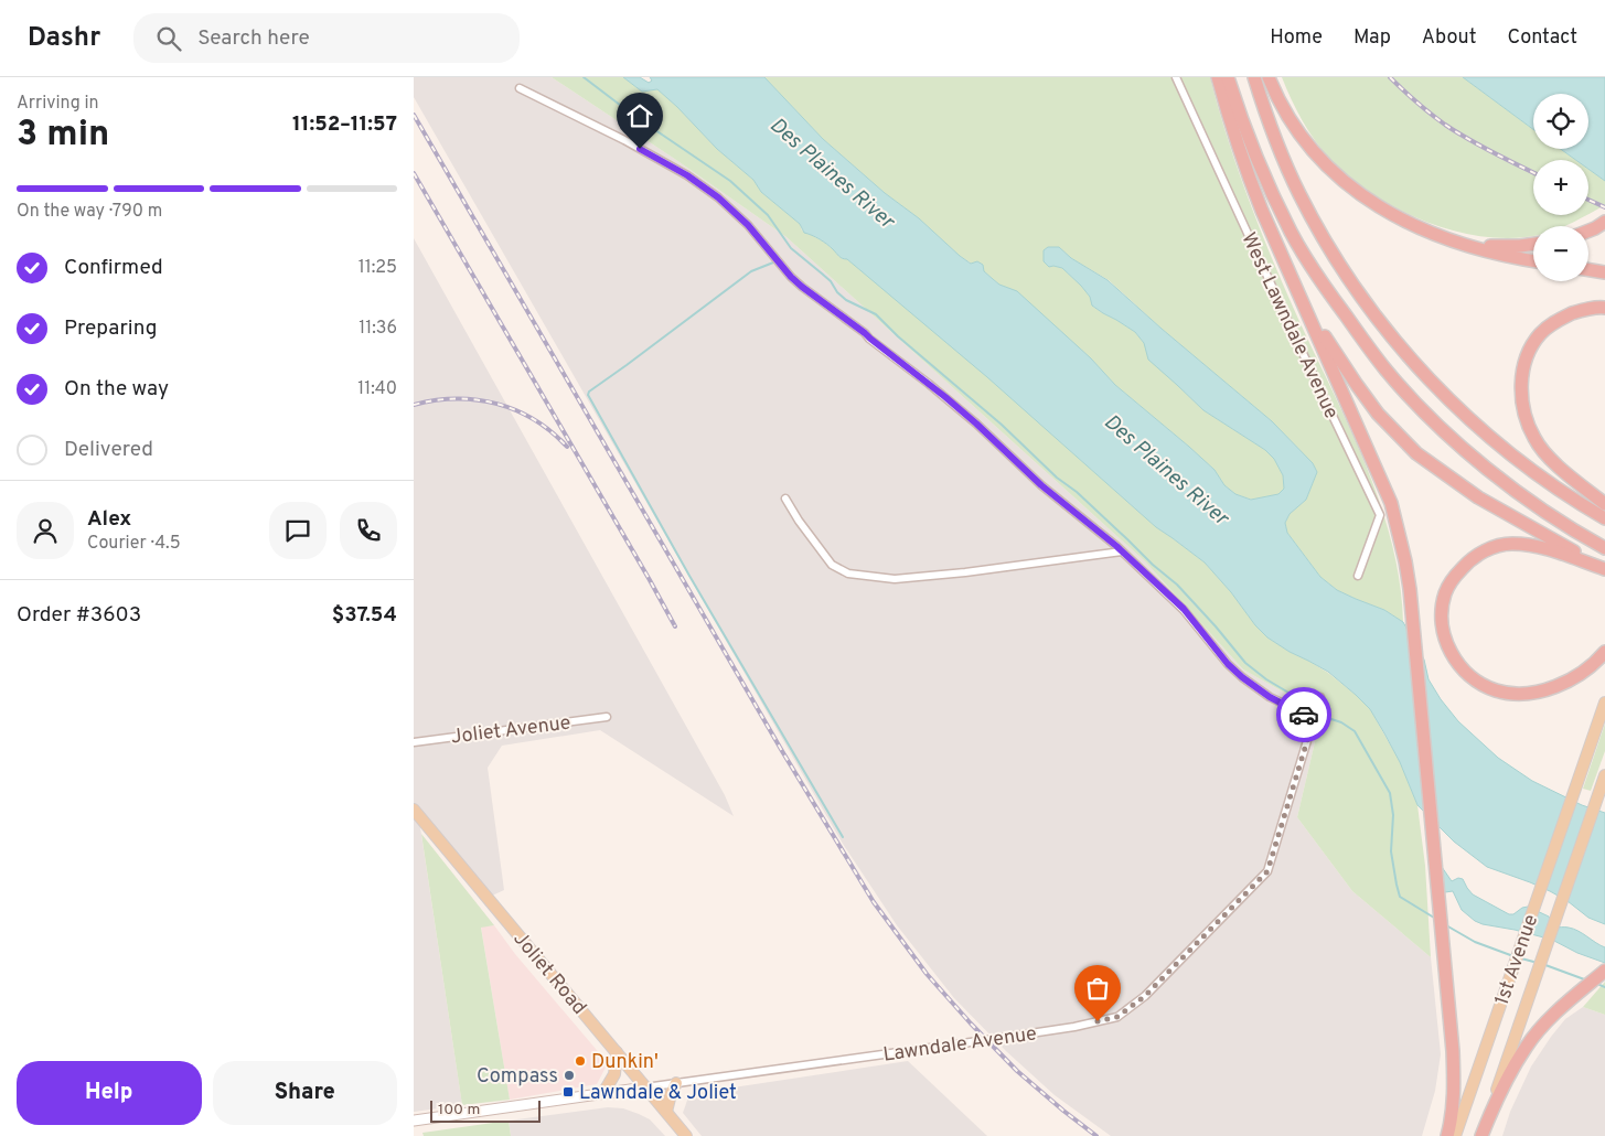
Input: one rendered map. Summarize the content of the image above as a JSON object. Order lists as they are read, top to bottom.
{
  "streets": {
    "main road": ["1st Avenue", "Joliet Road"],
    "street": ["West Lawndale Avenue", "Joliet Avenue", "Lawndale Avenue"]
  },
  "crossings": [
    ["Joliet Road", "Lawndale Avenue"]
  ],
  "water": ["Des Plaines River"],
  "places": {
    "other": ["Dunkin'", "Compass"],
    "transit": ["Lawndale & Joliet"]
  },
  "scale_bar": "100 m",
  "page": {
    "header": "Dashr",
    "search": "Search here",
    "nav": [
      "Home",
      "Map",
      "About",
      "Contact"
    ],
    "heading": ["3 min", "Arriving in", "11:52–11:57"],
    "panel": [
      "Alex",
      "Courier · 4.5",
      "Order #3603",
      "$37.54"
    ],
    "map_buttons": ["+", "−"],
    "bar": "On the way · 790 m",
    "list": [
      ["Confirmed", "11:25"],
      ["Preparing", "11:36"],
      ["On the way", "11:40"],
      "Delivered"
    ],
    "buttons": ["Help", "Share"],
    "scale": "100 m"
  }
}
